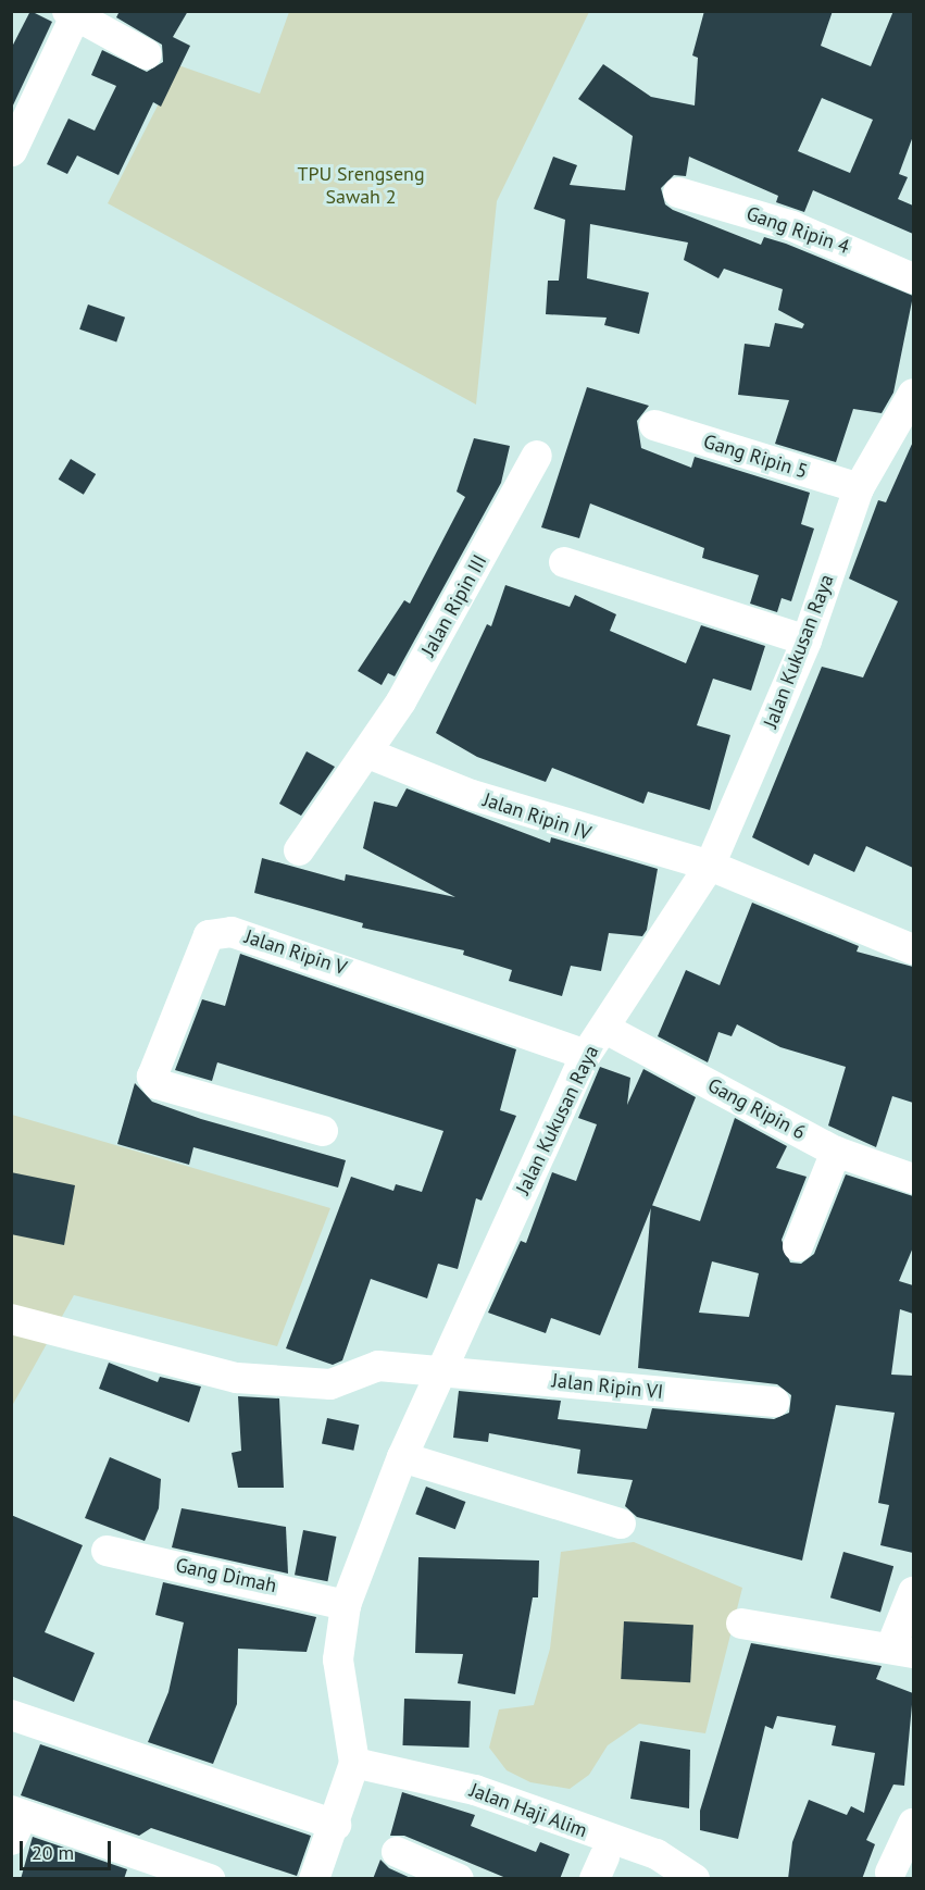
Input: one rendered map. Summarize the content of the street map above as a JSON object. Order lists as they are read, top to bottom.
{
  "streets": {
    "street": [
      "Gang Ripin 4",
      "Gang Ripin 5",
      "Jalan Ripin III",
      "Jalan Kukusan Raya",
      "Jalan Ripin IV",
      "Jalan Ripin V",
      "Gang Ripin 6",
      "Jalan Ripin VI",
      "Gang Dimah",
      "Jalan Haji Alim"
    ]
  },
  "crossings": [
    ["Gang Ripin 5", "Jalan Kukusan Raya"],
    ["Jalan Ripin III", "Jalan Ripin IV"],
    ["Jalan Kukusan Raya", "Jalan Ripin IV"],
    ["Jalan Kukusan Raya", "Jalan Ripin V"],
    ["Jalan Kukusan Raya", "Gang Ripin 6"],
    ["Jalan Kukusan Raya", "Jalan Ripin VI"],
    ["Jalan Kukusan Raya", "Gang Dimah"],
    ["Jalan Kukusan Raya", "Jalan Haji Alim"]
  ],
  "parks": ["TPU Srengseng Sawah 2"],
  "scale_bar": "20 m"
}
